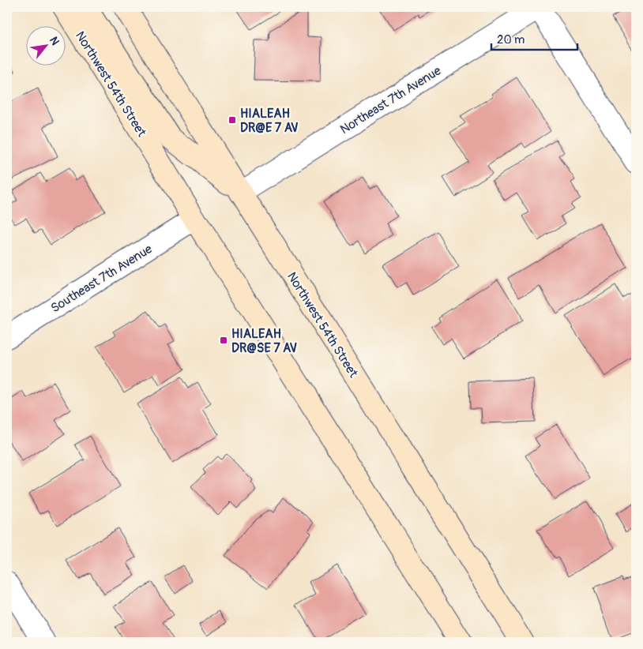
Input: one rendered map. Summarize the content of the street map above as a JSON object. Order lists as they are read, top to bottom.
{
  "streets": {
    "main road": ["Northwest 54th Street"],
    "street": ["Northeast 7th Avenue", "Southeast 7th Avenue"]
  },
  "crossings": [
    ["Northwest 54th Street", "Northeast 7th Avenue"],
    ["Northwest 54th Street", "Southeast 7th Avenue"]
  ],
  "places": {
    "transit": ["HIALEAH DR@E 7 AV", "HIALEAH DR@SE 7 AV"]
  },
  "scale_bar": "20 m",
  "north": "top right"
}
